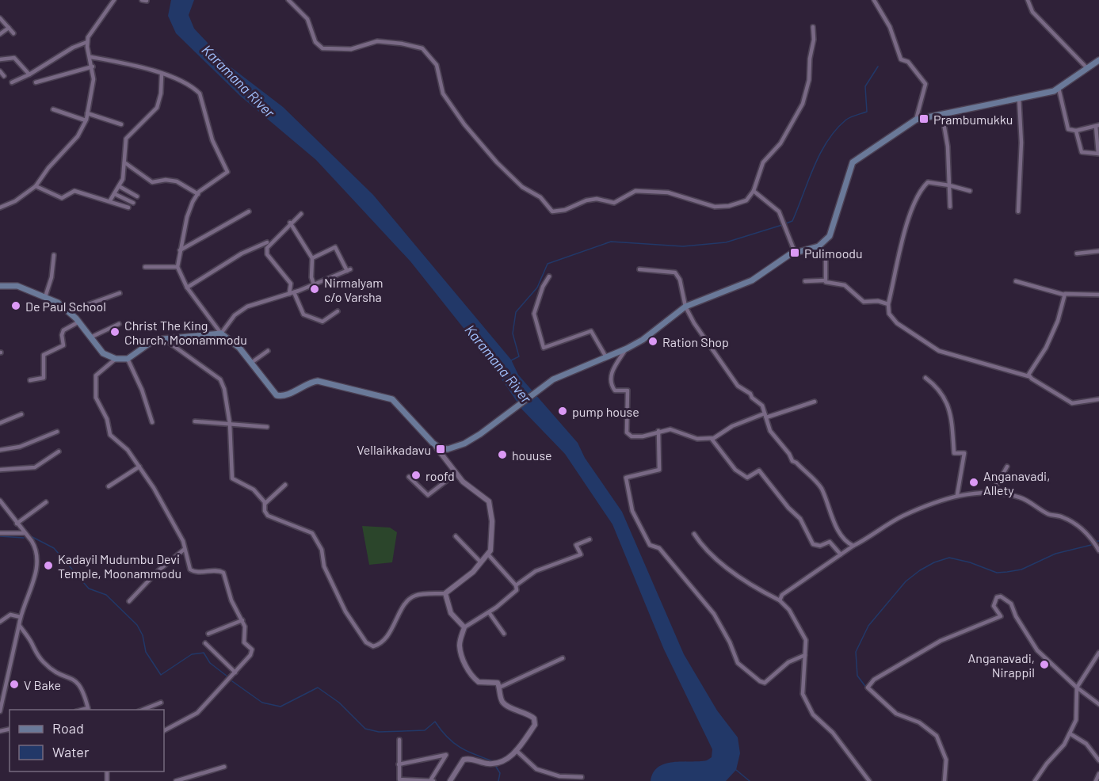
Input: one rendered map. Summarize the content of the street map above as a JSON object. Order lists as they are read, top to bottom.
{
  "water": ["Karamana River"],
  "places": {
    "transit": ["Prambumukku", "Pulimoodu", "Vellaikkadavu"],
    "other": [
      "Nirmalyam c/o Varsha",
      "De Paul School",
      "Christ The King Church, Moonammodu",
      "Ration Shop",
      "pump house",
      "houuse",
      "roofd",
      "Anganavadi, Allety",
      "Kadayil Mudumbu Devi Temple, Moonammodu",
      "Anganavadi, Nirappil",
      "V Bake"
    ]
  },
  "legend": ["Road", "Water"]
}
